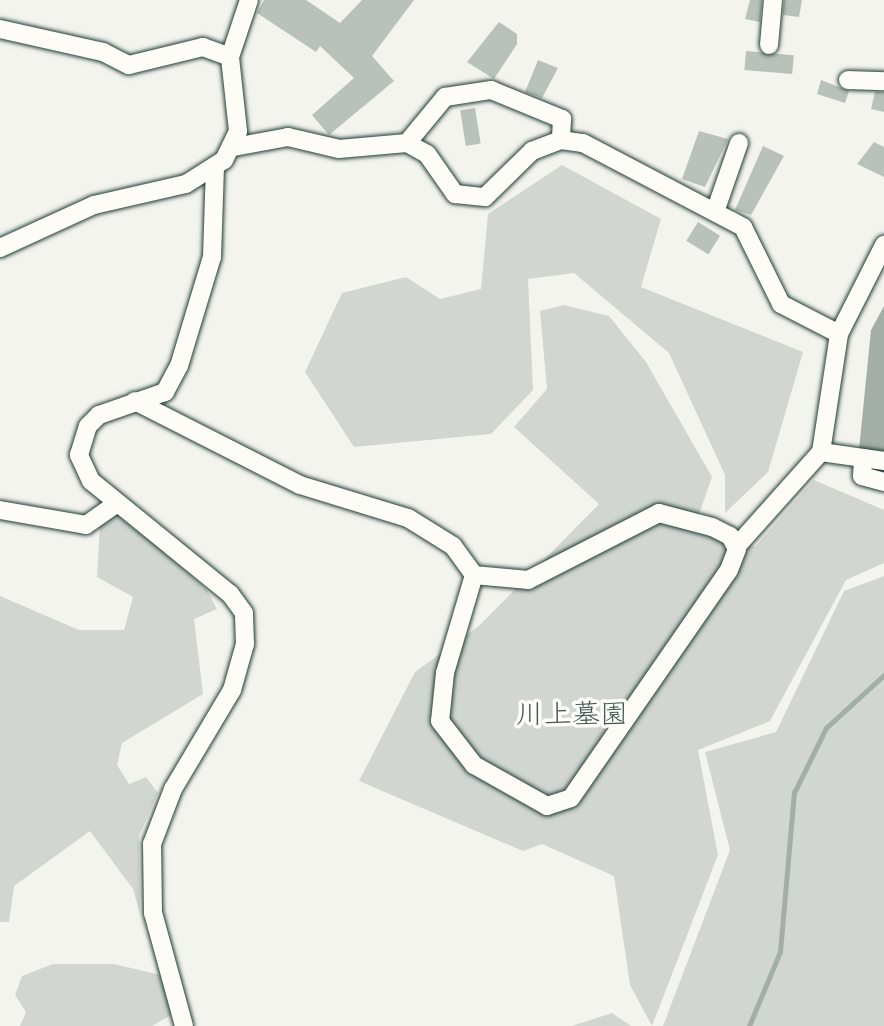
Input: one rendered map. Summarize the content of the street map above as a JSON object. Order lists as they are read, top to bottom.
{
  "parks": ["川上墓園"]
}
